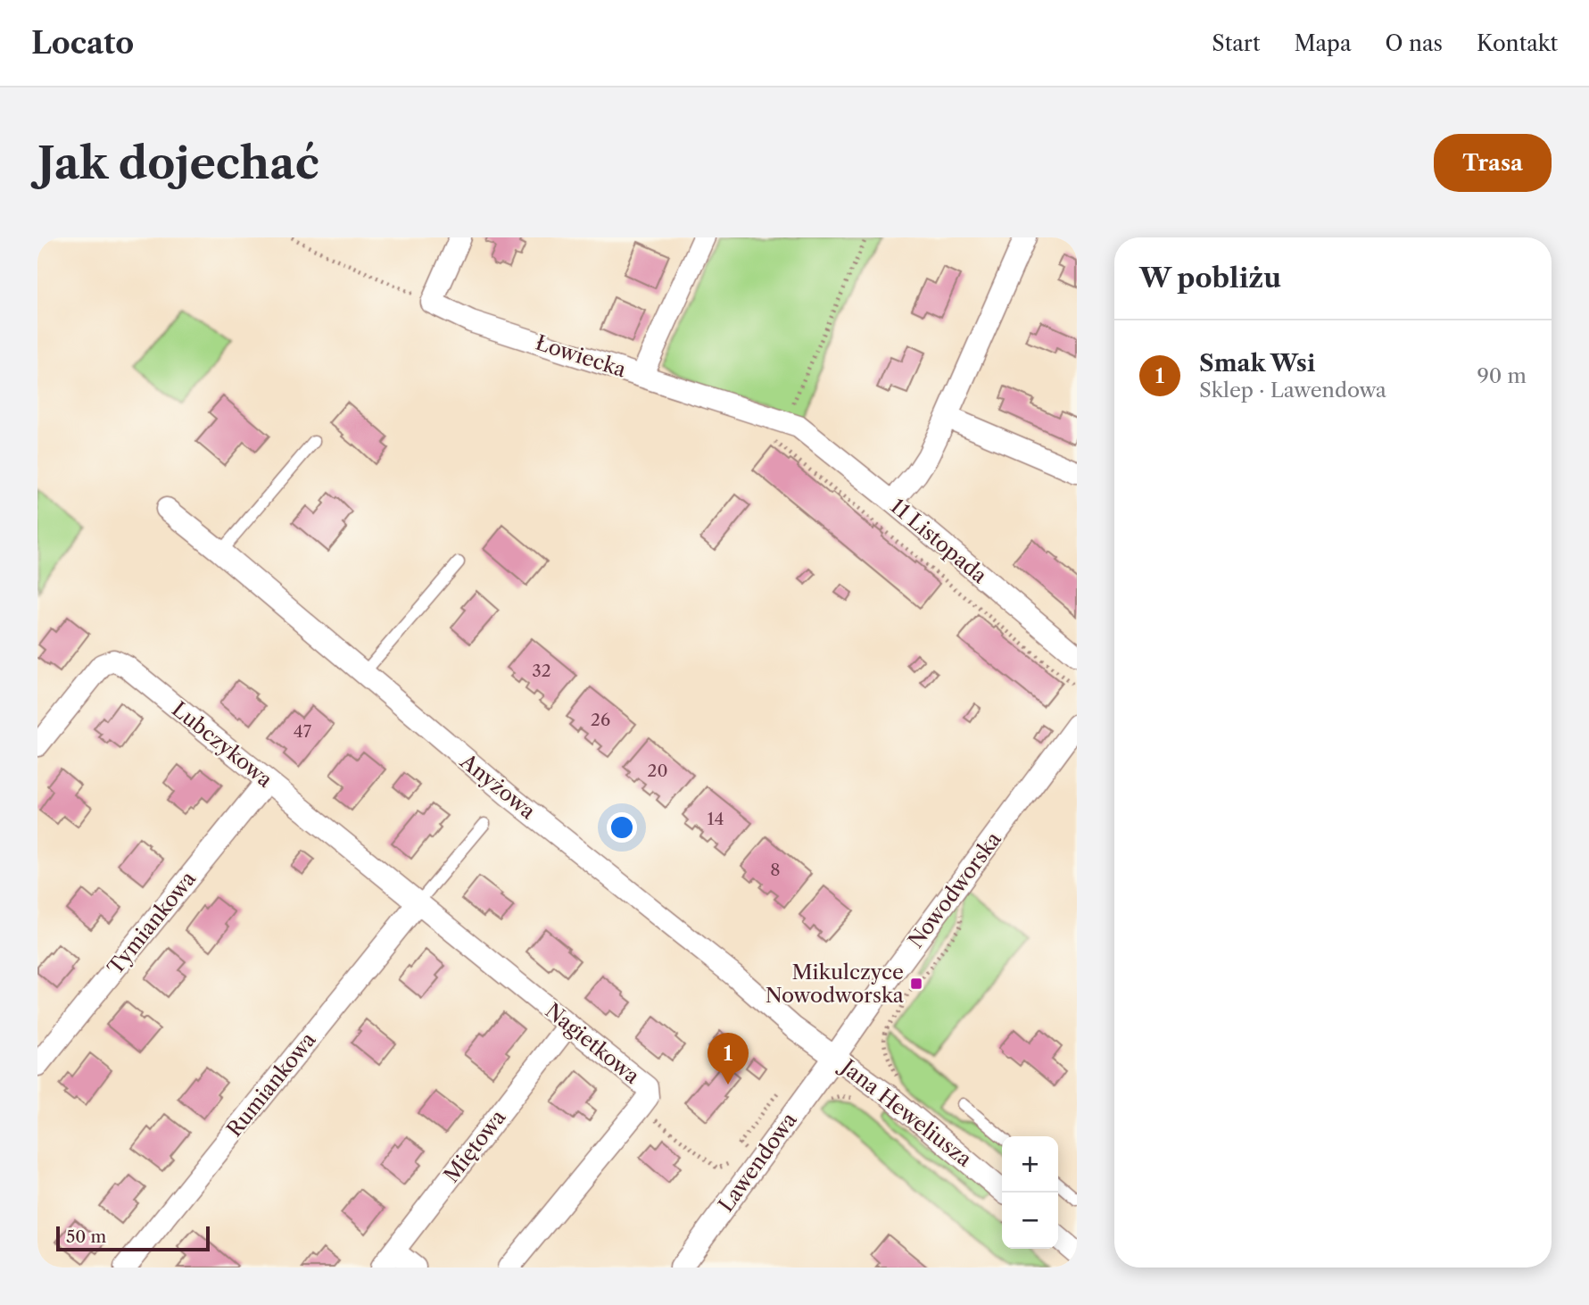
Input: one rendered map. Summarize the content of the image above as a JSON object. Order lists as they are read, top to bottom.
{
  "streets": {
    "street": [
      "Łowiecka",
      "11 Listopada",
      "Lubczykowa",
      "Anyżowa",
      "Nowodworska",
      "Tymiankowa",
      "Nagietkowa",
      "Rumiankowa",
      "Jana Heweliusza",
      "Miętowa",
      "Lawendowa"
    ]
  },
  "crossings": [
    ["Łowiecka", "11 Listopada"],
    ["Lubczykowa", "Tymiankowa"],
    ["Lubczykowa", "Nagietkowa"],
    ["Lubczykowa", "Rumiankowa"],
    ["Anyżowa", "Nowodworska"],
    ["Anyżowa", "Jana Heweliusza"],
    ["Anyżowa", "Lawendowa"],
    ["Nowodworska", "Jana Heweliusza"],
    ["Nowodworska", "Lawendowa"],
    ["Nagietkowa", "Rumiankowa"],
    ["Nagietkowa", "Miętowa"],
    ["Jana Heweliusza", "Lawendowa"]
  ],
  "places": {
    "transit": ["Mikulczyce Nowodworska"]
  },
  "house_numbers": [
    "32",
    "26",
    "47",
    "20",
    "14",
    "8"
  ],
  "scale_bar": "50 m",
  "page": {
    "header": "Locato",
    "nav": [
      "Start",
      "Mapa",
      "O nas",
      "Kontakt"
    ],
    "buttons": "Trasa",
    "title": "Jak dojechać",
    "heading": "W pobliżu",
    "list": [
      {
        "mark": "1",
        "name": "Smak Wsi",
        "note": "Sklep · Lawendowa",
        "value": "90 m"
      }
    ],
    "pins": "1",
    "map_buttons": ["+", "−"],
    "scale": "50 m"
  }
}
